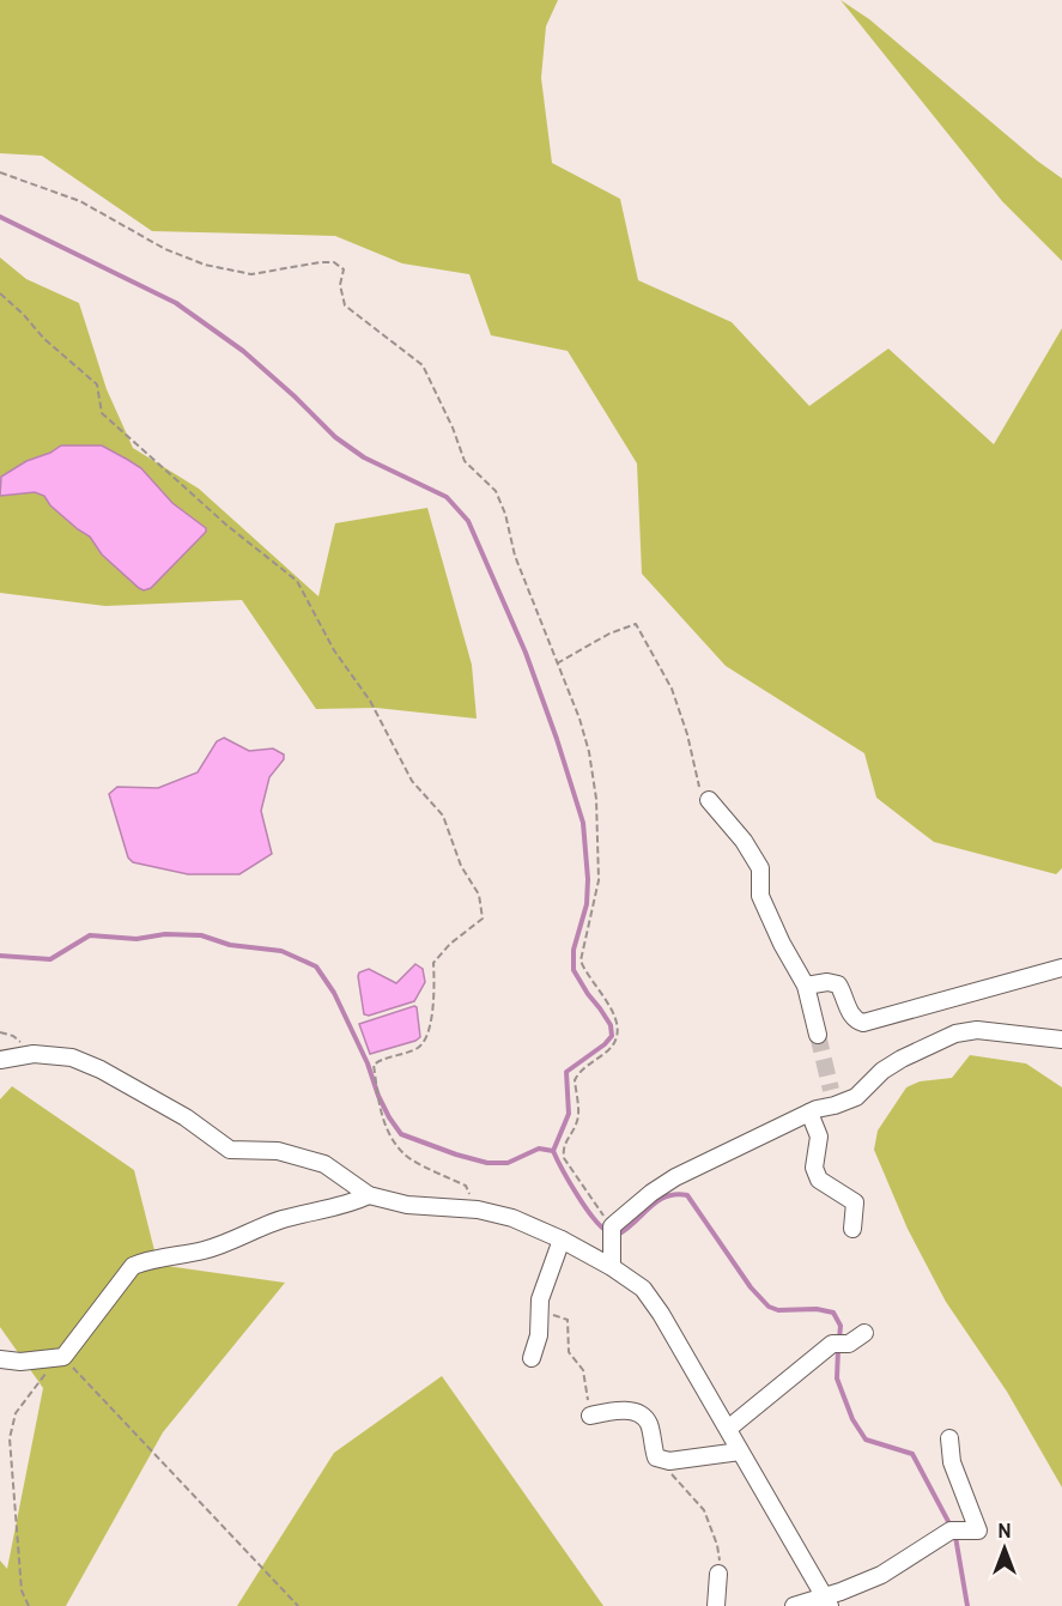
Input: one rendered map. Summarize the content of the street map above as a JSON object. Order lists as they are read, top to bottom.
{
  "north": "top"
}
